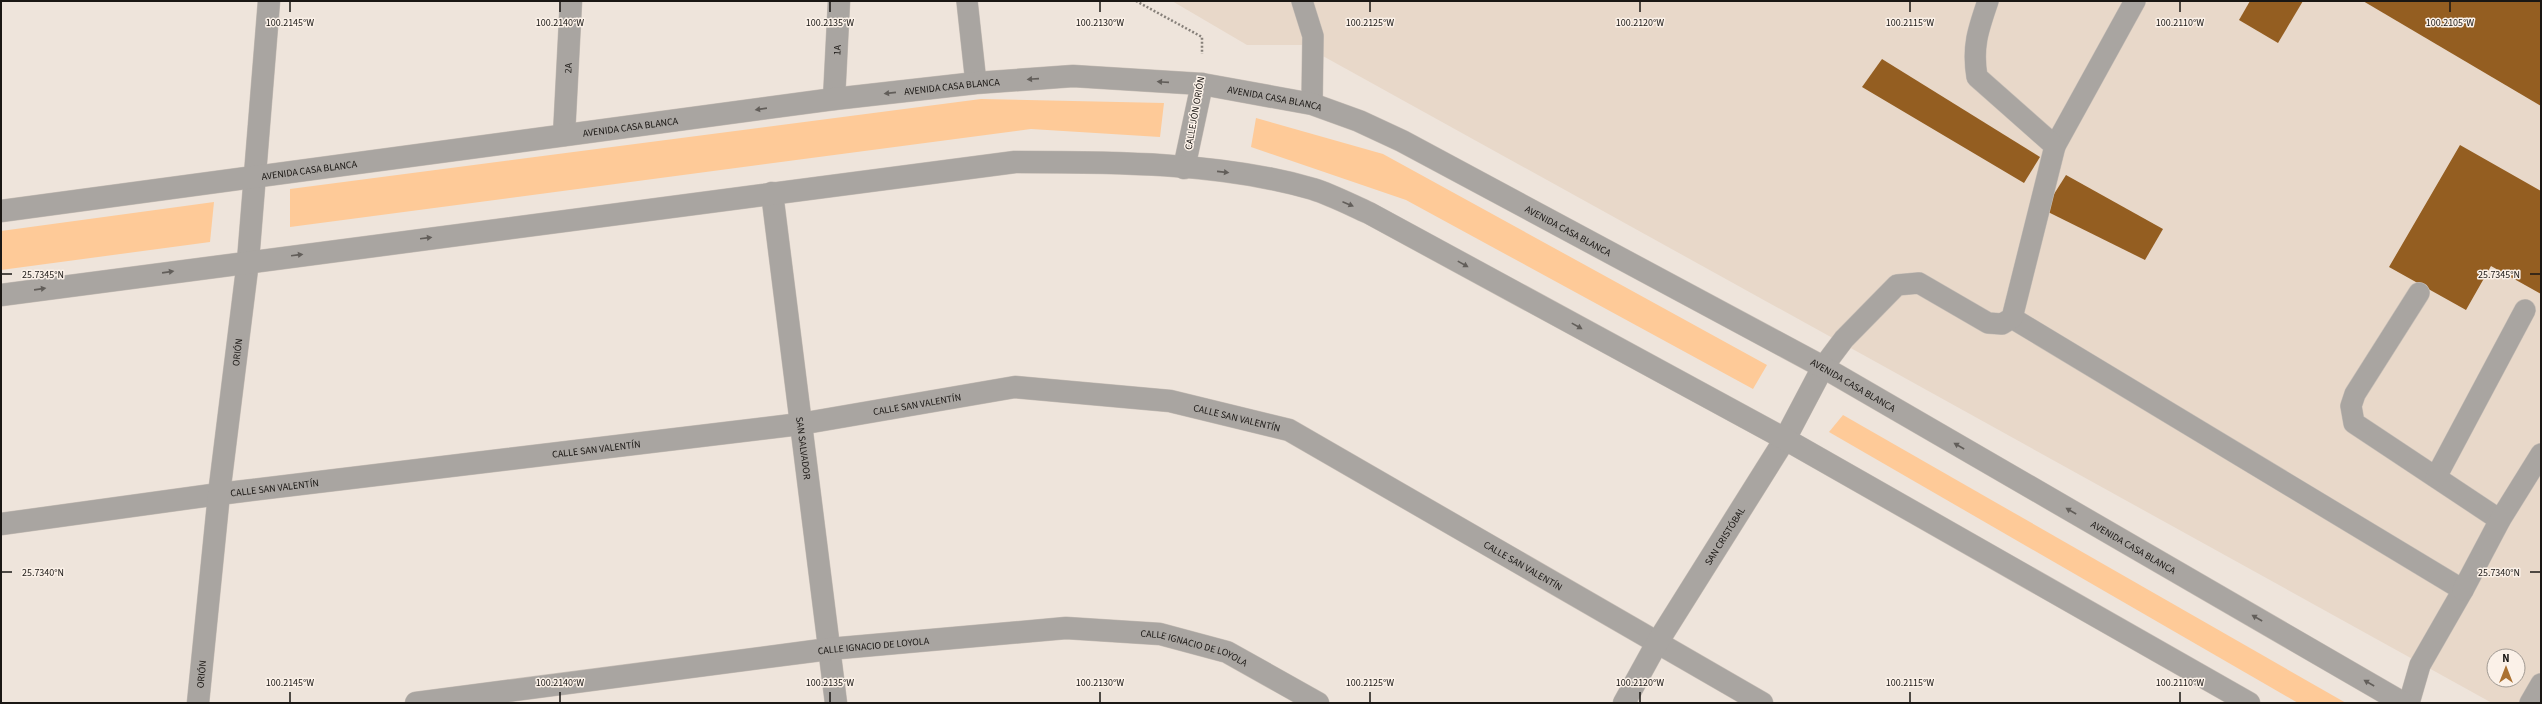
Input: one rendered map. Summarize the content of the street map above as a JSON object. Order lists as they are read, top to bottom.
{
  "streets": {
    "street": [
      "1A",
      "2A",
      "AVENIDA CASA BLANCA",
      "CALLEJÓN ORIÓN",
      "ORIÓN",
      "CALLE SAN VALENTÍN",
      "SAN SALVADOR",
      "SAN CRISTÓBAL",
      "CALLE IGNACIO DE LOYOLA"
    ]
  },
  "crossings": [
    ["1A", "AVENIDA CASA BLANCA"],
    ["2A", "AVENIDA CASA BLANCA"],
    ["AVENIDA CASA BLANCA", "CALLEJÓN ORIÓN"],
    ["AVENIDA CASA BLANCA", "ORIÓN"],
    ["AVENIDA CASA BLANCA", "SAN CRISTÓBAL"],
    ["ORIÓN", "CALLE SAN VALENTÍN"],
    ["CALLE SAN VALENTÍN", "SAN SALVADOR"],
    ["CALLE SAN VALENTÍN", "SAN CRISTÓBAL"],
    ["SAN SALVADOR", "CALLE IGNACIO DE LOYOLA"]
  ],
  "north": "top",
  "coordinates": [
    "100.2145°W",
    "100.2140°W",
    "100.2135°W",
    "100.2130°W",
    "100.2125°W",
    "100.2120°W",
    "100.2115°W",
    "100.2110°W",
    "100.2105°W",
    "25.7345°N",
    "25.7340°N"
  ]
}
